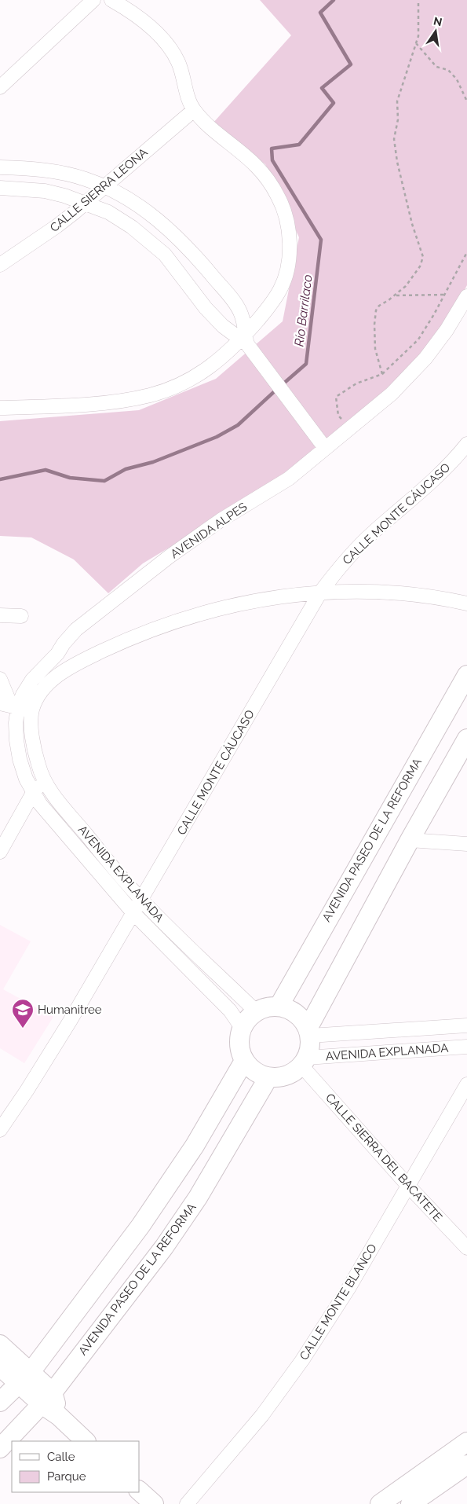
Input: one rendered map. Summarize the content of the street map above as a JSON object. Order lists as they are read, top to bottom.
{
  "streets": {
    "main road": ["AVENIDA PASEO DE LA REFORMA"],
    "street": [
      "CALLE SIERRA LEONA",
      "CALLE MONTE CÁUCASO",
      "AVENIDA ALPES",
      "AVENIDA EXPLANADA",
      "CALLE SIERRA DEL BACATETE",
      "CALLE MONTE BLANCO"
    ]
  },
  "crossings": [
    ["CALLE MONTE CÁUCASO", "AVENIDA EXPLANADA"],
    ["AVENIDA ALPES", "AVENIDA EXPLANADA"],
    ["AVENIDA PASEO DE LA REFORMA", "AVENIDA EXPLANADA"],
    ["AVENIDA PASEO DE LA REFORMA", "CALLE SIERRA DEL BACATETE"],
    ["AVENIDA EXPLANADA", "CALLE SIERRA DEL BACATETE"],
    ["CALLE SIERRA DEL BACATETE", "CALLE MONTE BLANCO"]
  ],
  "water": ["Río Barrilaco"],
  "places": {
    "school or university": ["Humanitree"]
  },
  "legend": ["Calle", "Parque"],
  "north": "top"
}
